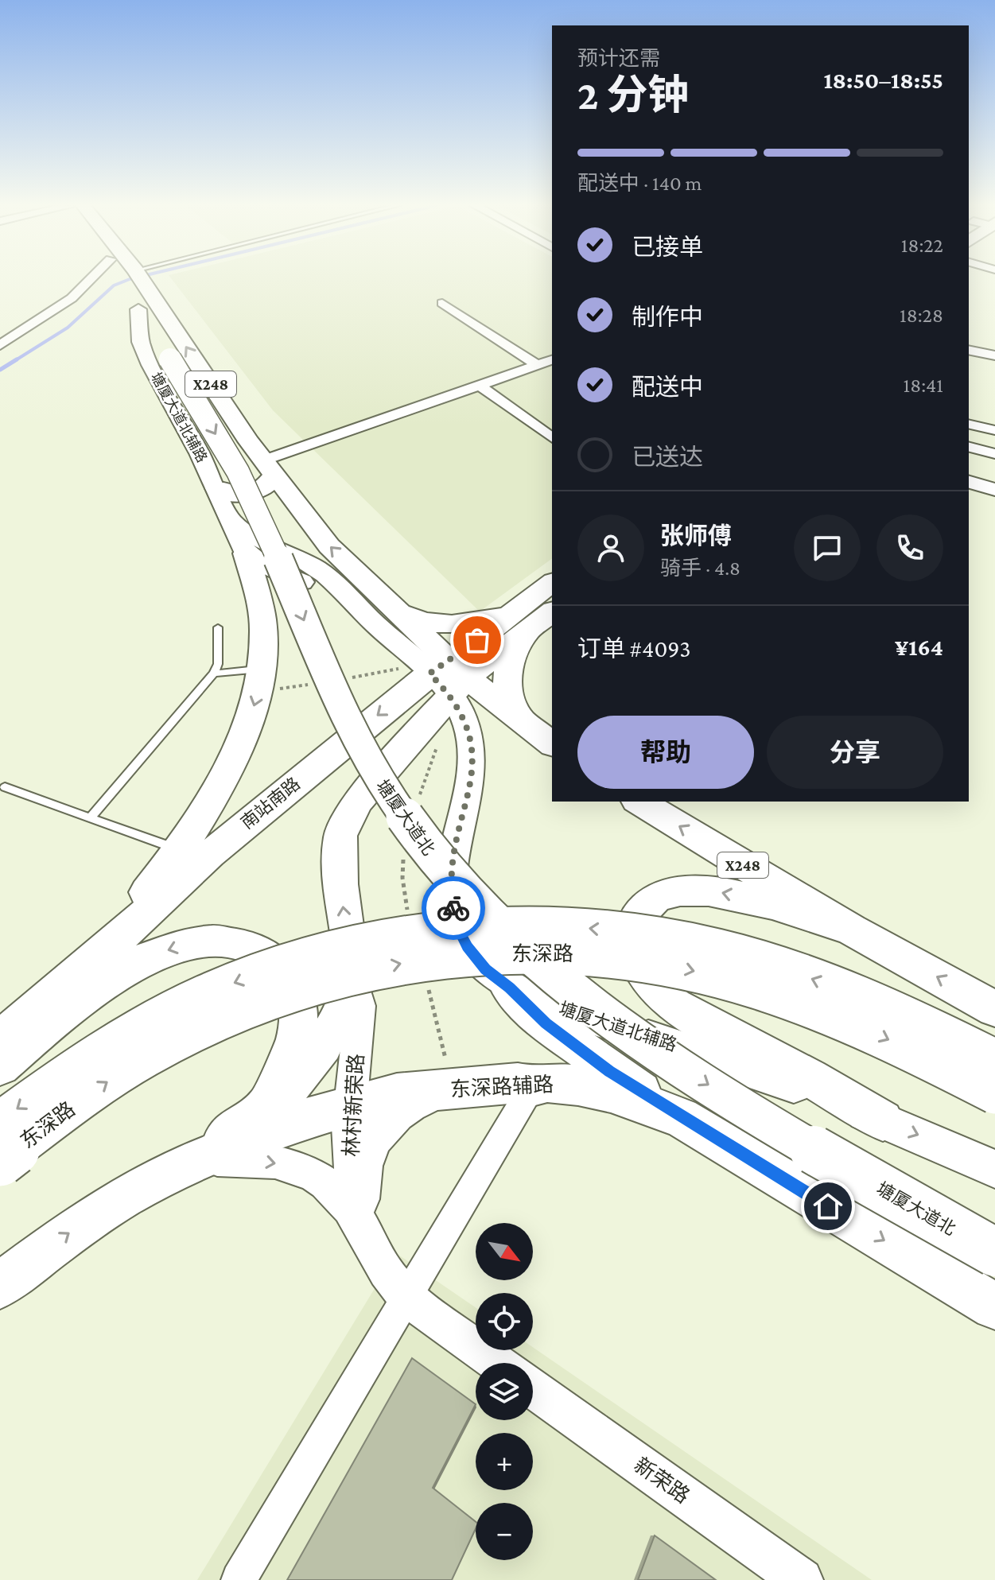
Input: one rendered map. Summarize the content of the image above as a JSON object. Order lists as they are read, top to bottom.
{
  "streets": {
    "highway": ["东深路"],
    "main road": [
      "X248",
      "塘厦大道北辅路",
      "南站南路",
      "塘厦大道北",
      "东深路辅路"
    ],
    "street": ["林村新荣路", "新荣路"]
  },
  "crossings": [
    ["塘厦大道北辅路", "南站南路"],
    ["塘厦大道北辅路", "塘厦大道北"],
    ["南站南路", "塘厦大道北"],
    ["南站南路", "东深路辅路"],
    ["南站南路", "林村新荣路"],
    ["东深路辅路", "林村新荣路"]
  ],
  "north": "bottom right",
  "page": {
    "heading": ["2 分钟", "预计还需", "18:50–18:55"],
    "panel": [
      "张师傅",
      "骑手 · 4.8",
      "订单 #4093",
      "¥164"
    ],
    "bar": "配送中 · 140 m",
    "list": [
      ["已接单", "18:22"],
      ["制作中", "18:28"],
      ["配送中", "18:41"],
      "已送达"
    ],
    "buttons": ["帮助", "分享"],
    "map_buttons": ["+", "−"]
  }
}
